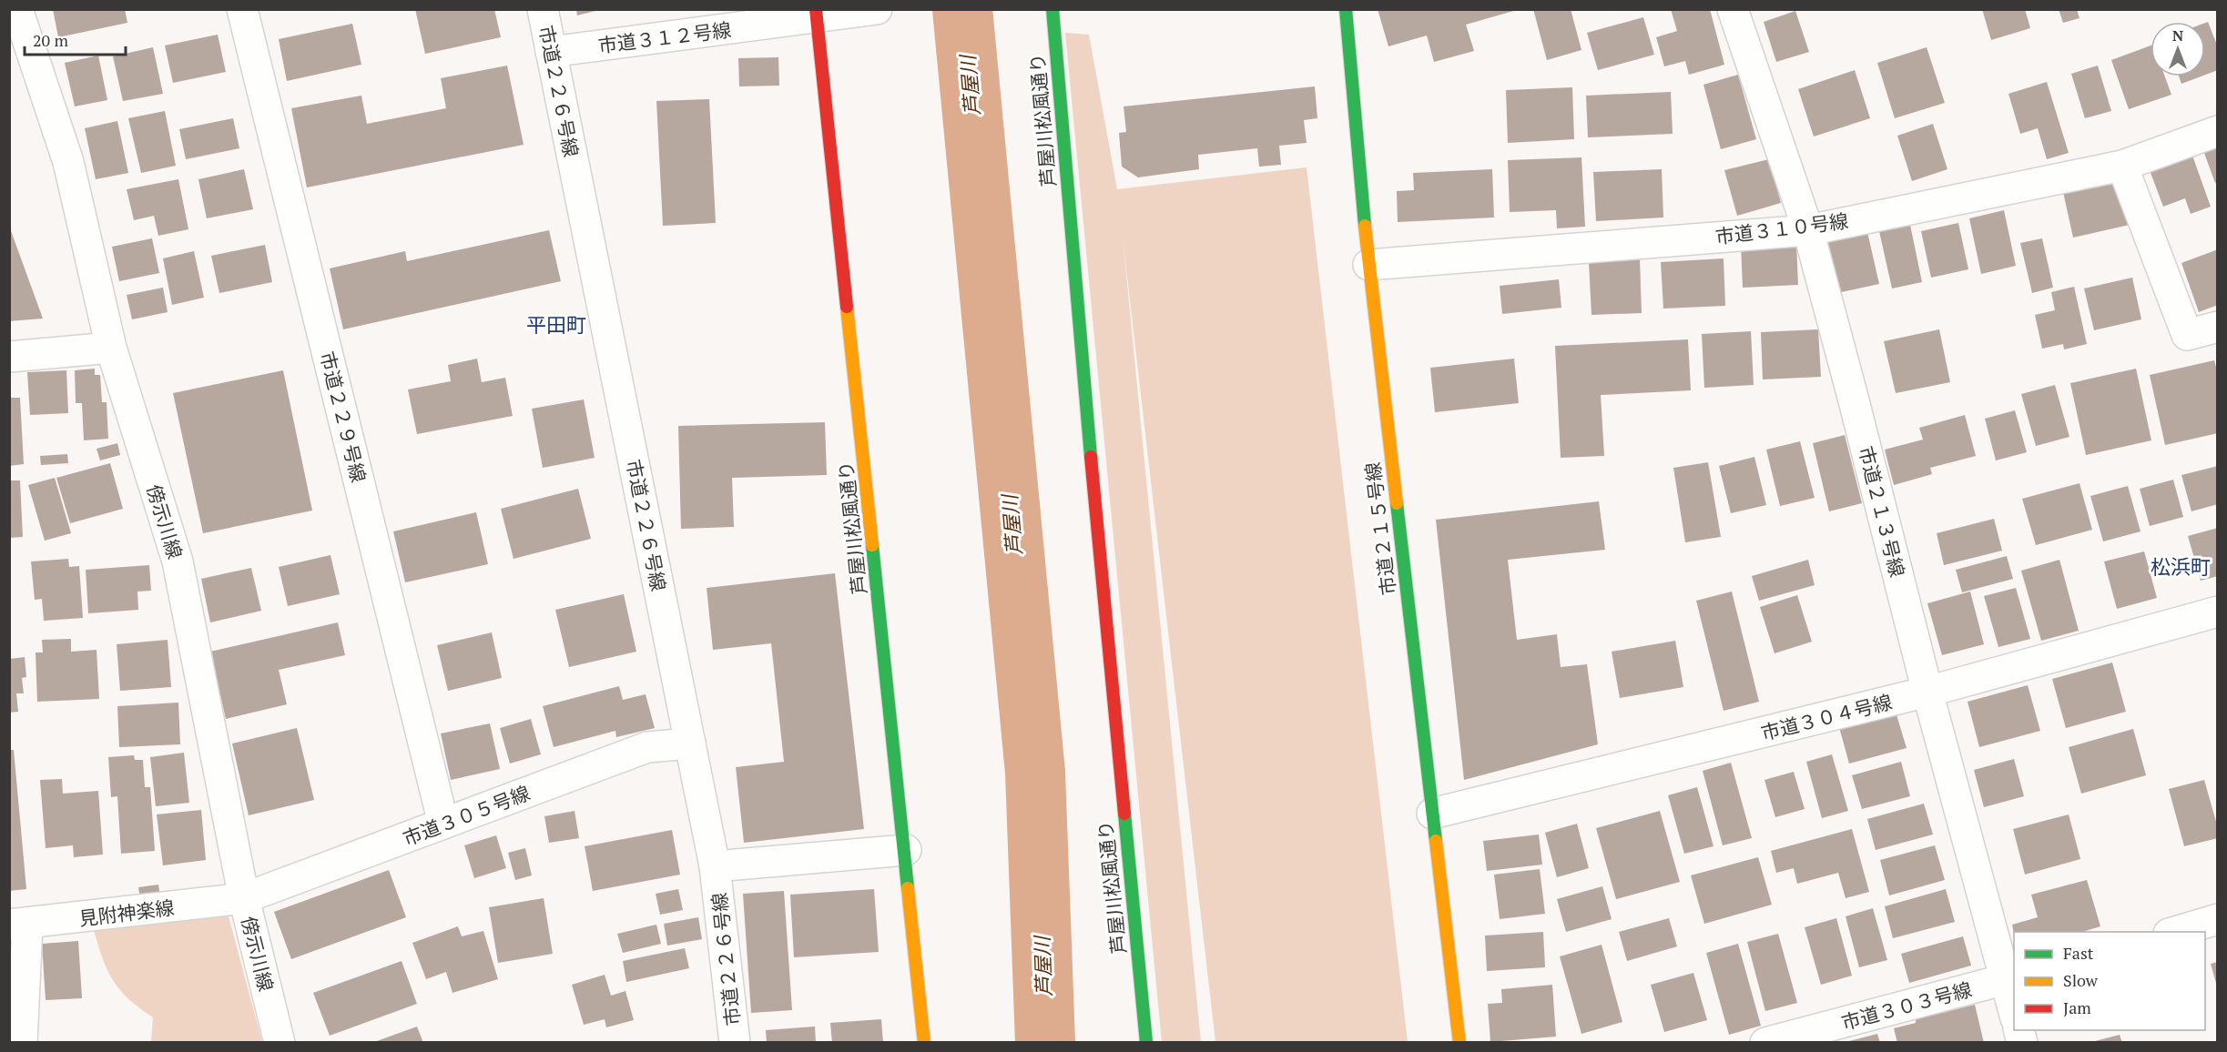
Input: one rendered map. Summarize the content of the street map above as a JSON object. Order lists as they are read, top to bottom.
{
  "streets": {
    "street": [
      "市道３１２号線",
      "市道２２６号線",
      "芦屋川松風通り",
      "市道３１０号線",
      "市道２２９号線",
      "市道２１３号線",
      "傍示川線",
      "市道２１５号線",
      "市道３０４号線",
      "市道３０５号線",
      "見附神楽線",
      "市道３０３号線"
    ]
  },
  "crossings": [
    ["市道３１２号線", "市道２２６号線"],
    ["市道３１２号線", "芦屋川松風通り"],
    ["市道２２６号線", "市道３０５号線"],
    ["市道３１０号線", "市道２１３号線"],
    ["市道３１０号線", "市道２１５号線"],
    ["市道２２９号線", "市道３０５号線"],
    ["市道２１３号線", "市道３０４号線"],
    ["市道２１３号線", "市道３０３号線"],
    ["傍示川線", "市道３０５号線"],
    ["傍示川線", "見附神楽線"],
    ["市道２１５号線", "市道３０４号線"],
    ["市道３０５号線", "見附神楽線"]
  ],
  "districts": ["平田町", "松浜町"],
  "water": ["芦屋川"],
  "legend": ["Fast", "Slow", "Jam"],
  "scale_bar": "20 m",
  "north": "top"
}
